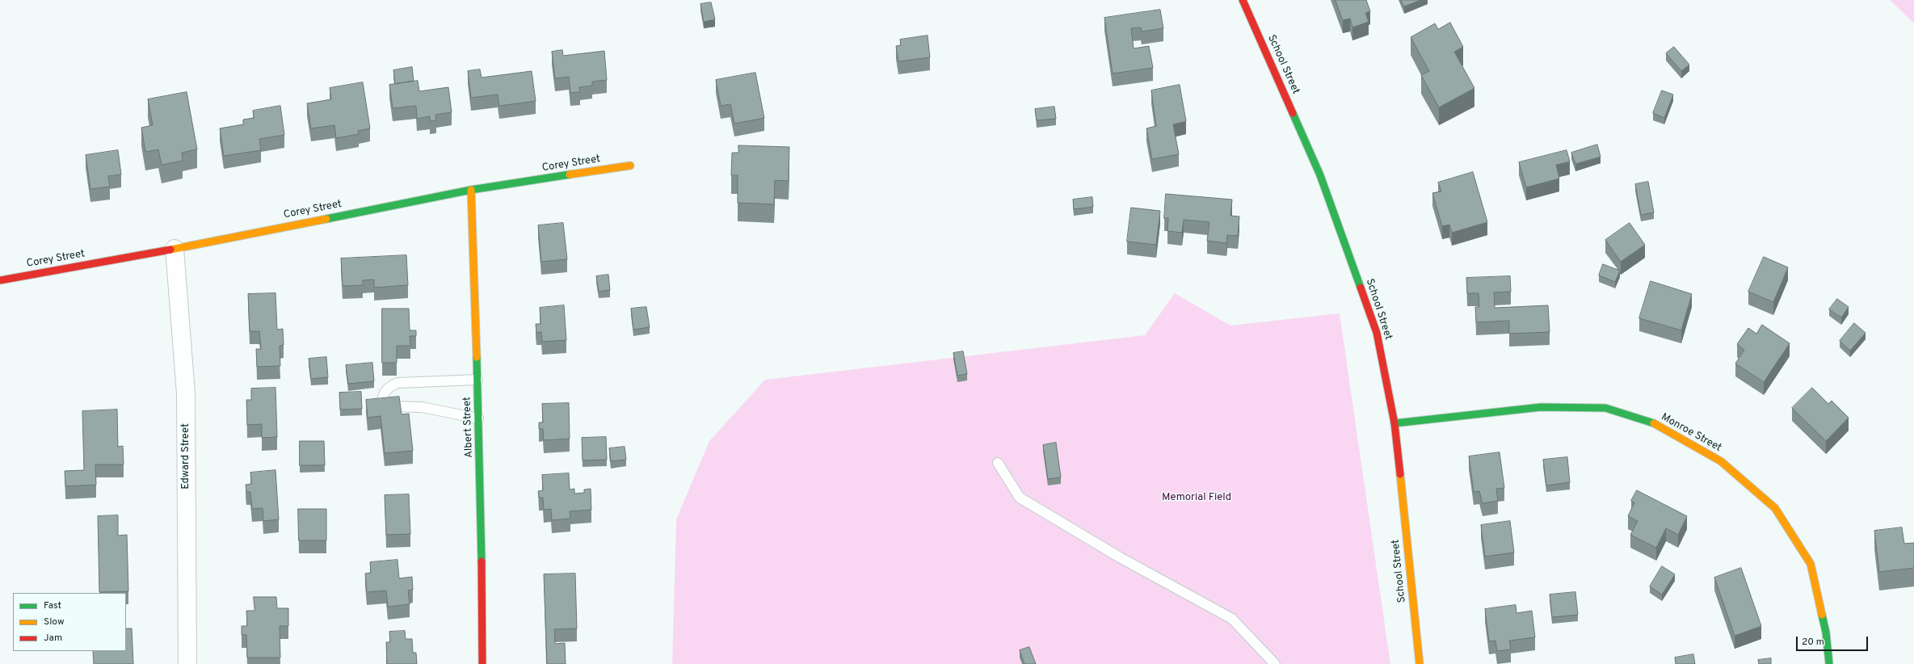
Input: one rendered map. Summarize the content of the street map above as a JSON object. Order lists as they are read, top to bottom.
{
  "streets": {
    "street": [
      "School Street",
      "Corey Street",
      "Albert Street",
      "Monroe Street",
      "Edward Street"
    ]
  },
  "crossings": [
    ["School Street", "Monroe Street"],
    ["Corey Street", "Albert Street"],
    ["Corey Street", "Edward Street"]
  ],
  "parks": ["Memorial Field"],
  "legend": ["Fast", "Slow", "Jam"],
  "scale_bar": "20 m"
}
